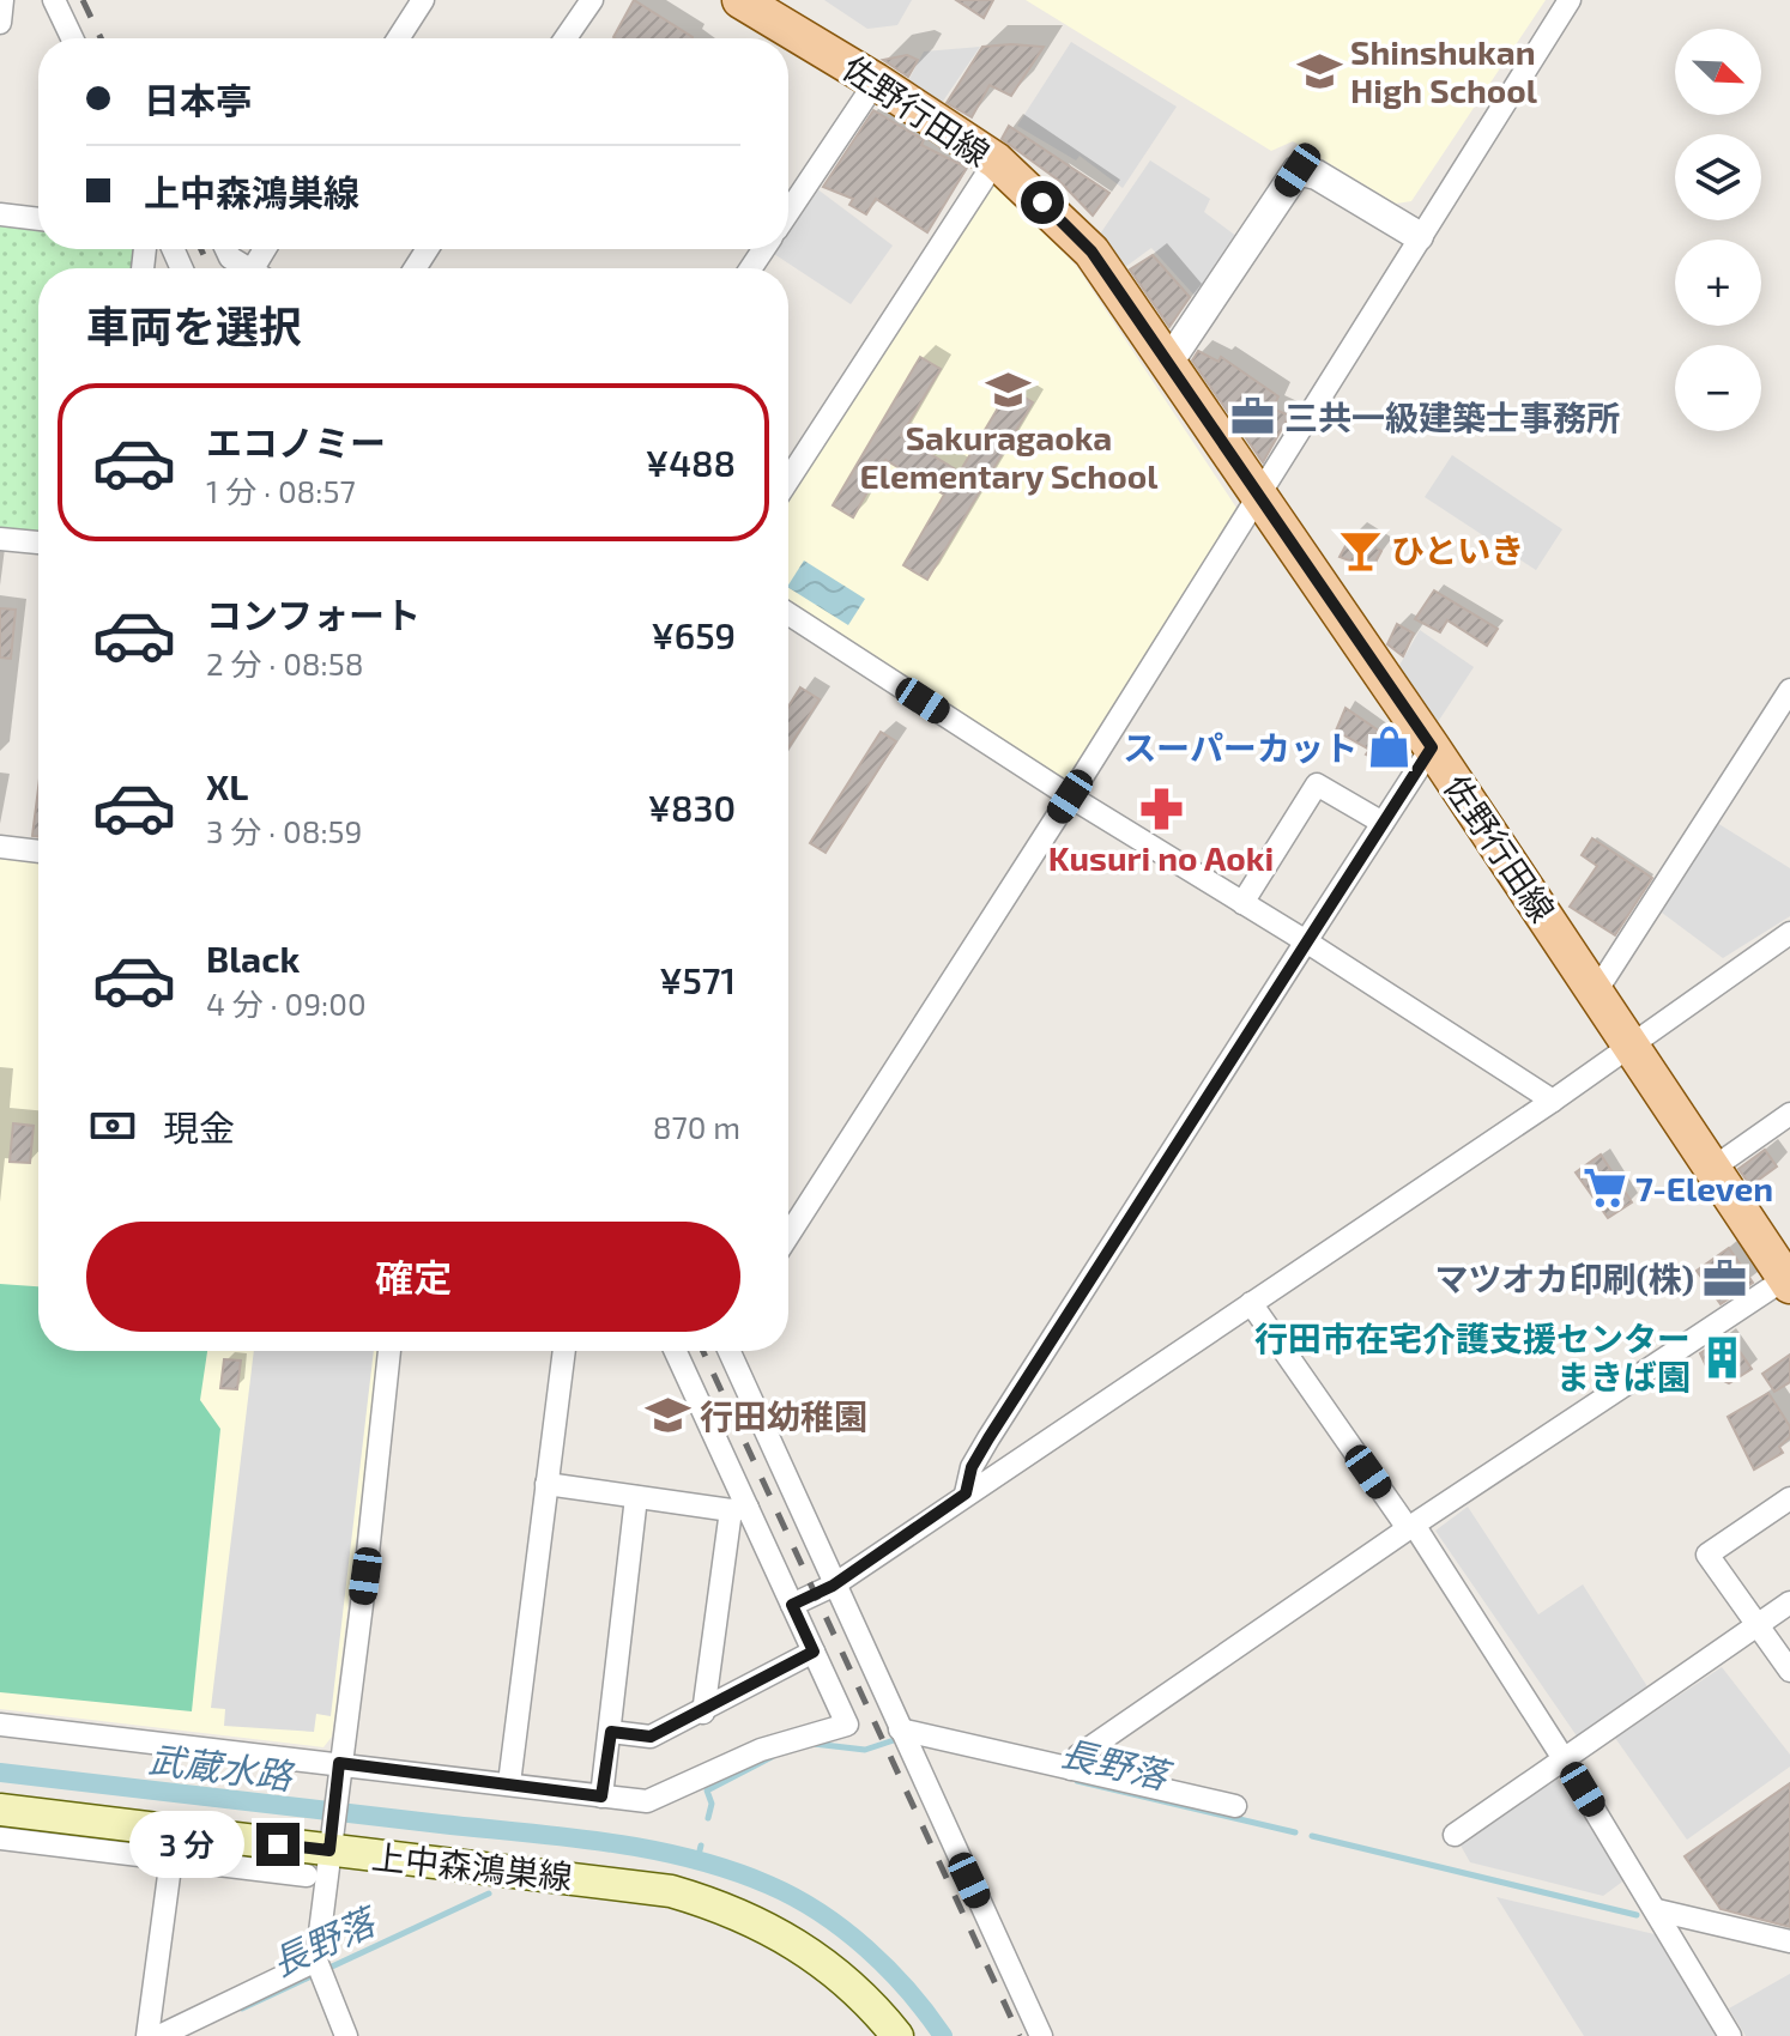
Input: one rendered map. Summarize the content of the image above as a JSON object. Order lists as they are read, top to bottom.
{
  "streets": {
    "main road": ["佐野行田線", "上中森鴻巣線"]
  },
  "water": ["長野落", "武蔵水路"],
  "places": {
    "school or university": ["Shinshukan High School", "Sakuragaoka Elementary School", "行田幼稚園"],
    "office": ["三共一級建築士事務所", "マツオカ印刷(株)"],
    "bar": ["ひといき"],
    "shop": ["スーパーカット"],
    "pharmacy": ["Kusuri no Aoki"],
    "supermarket": ["7-Eleven"],
    "building": ["行田市在宅介護支援センター まきば園"]
  },
  "north": "bottom right",
  "page": {
    "map_buttons": ["+", "−"],
    "banner": ["日本亭", "上中森鴻巣線"],
    "heading": "車両を選択",
    "list": [
      {
        "name": "エコノミー",
        "note": "1 分 · 08:57",
        "value": "¥488"
      },
      {
        "name": "コンフォート",
        "note": "2 分 · 08:58",
        "value": "¥659"
      },
      {
        "name": "XL",
        "note": "3 分 · 08:59",
        "value": "¥830"
      },
      {
        "name": "Black",
        "note": "4 分 · 09:00",
        "value": "¥571"
      }
    ],
    "pay": ["現金", "870 m"],
    "buttons": "確定",
    "bubble": "3 分"
  }
}
